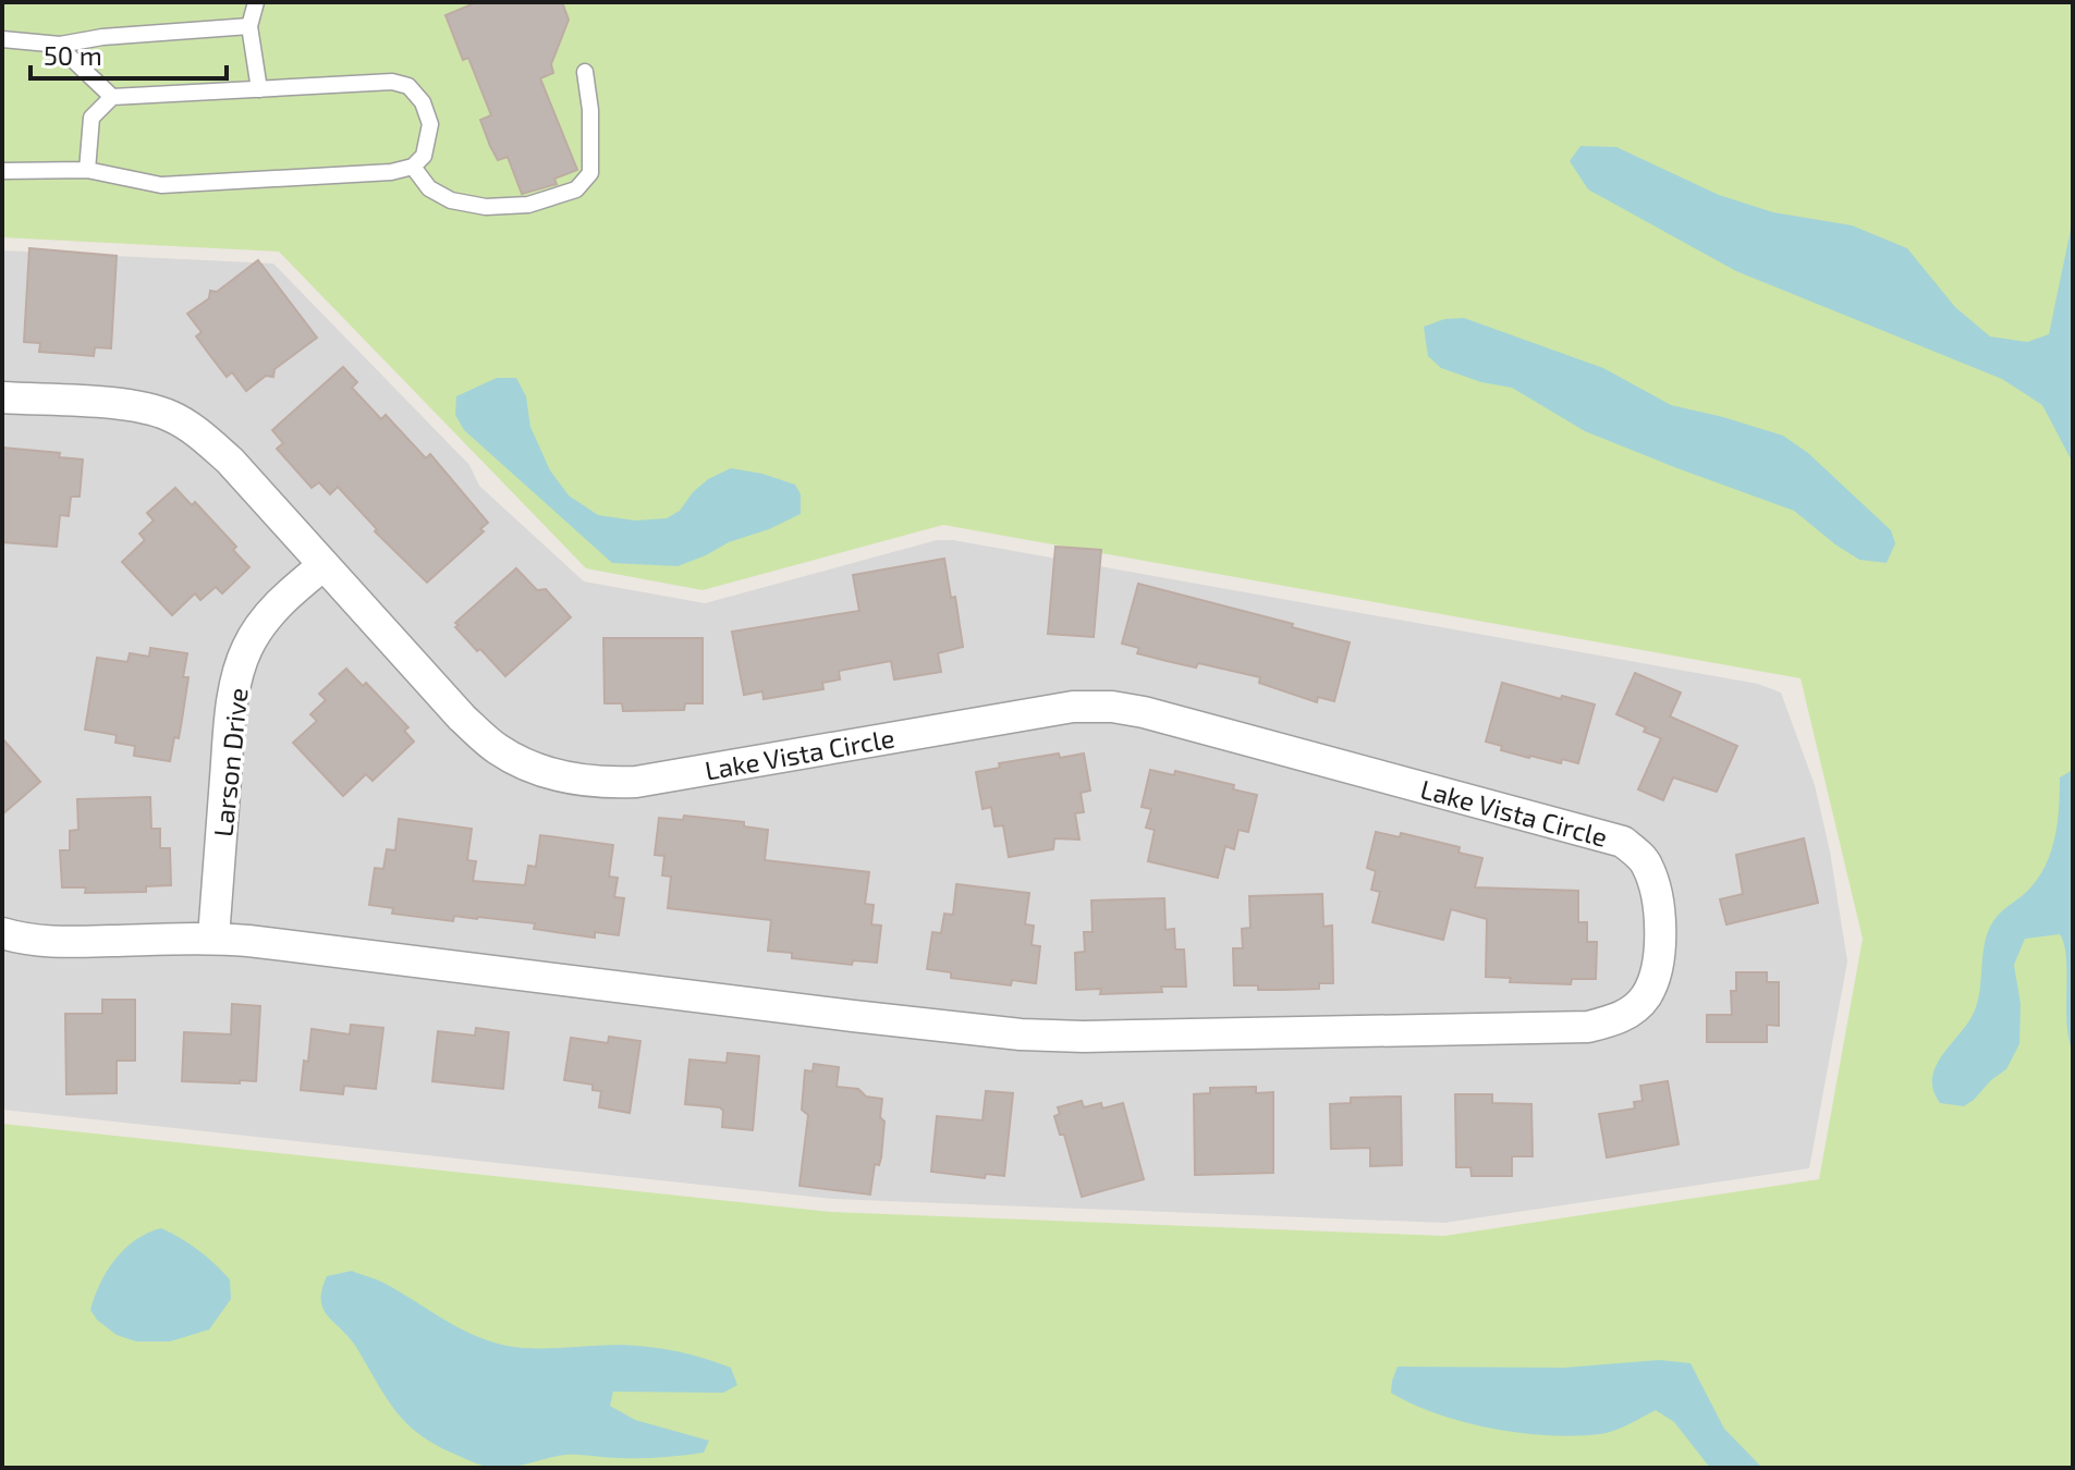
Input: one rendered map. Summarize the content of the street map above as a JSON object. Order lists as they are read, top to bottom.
{
  "streets": {
    "street": ["Lake Vista Circle", "Larson Drive"]
  },
  "crossings": [
    ["Lake Vista Circle", "Larson Drive"]
  ],
  "scale_bar": "50 m"
}
